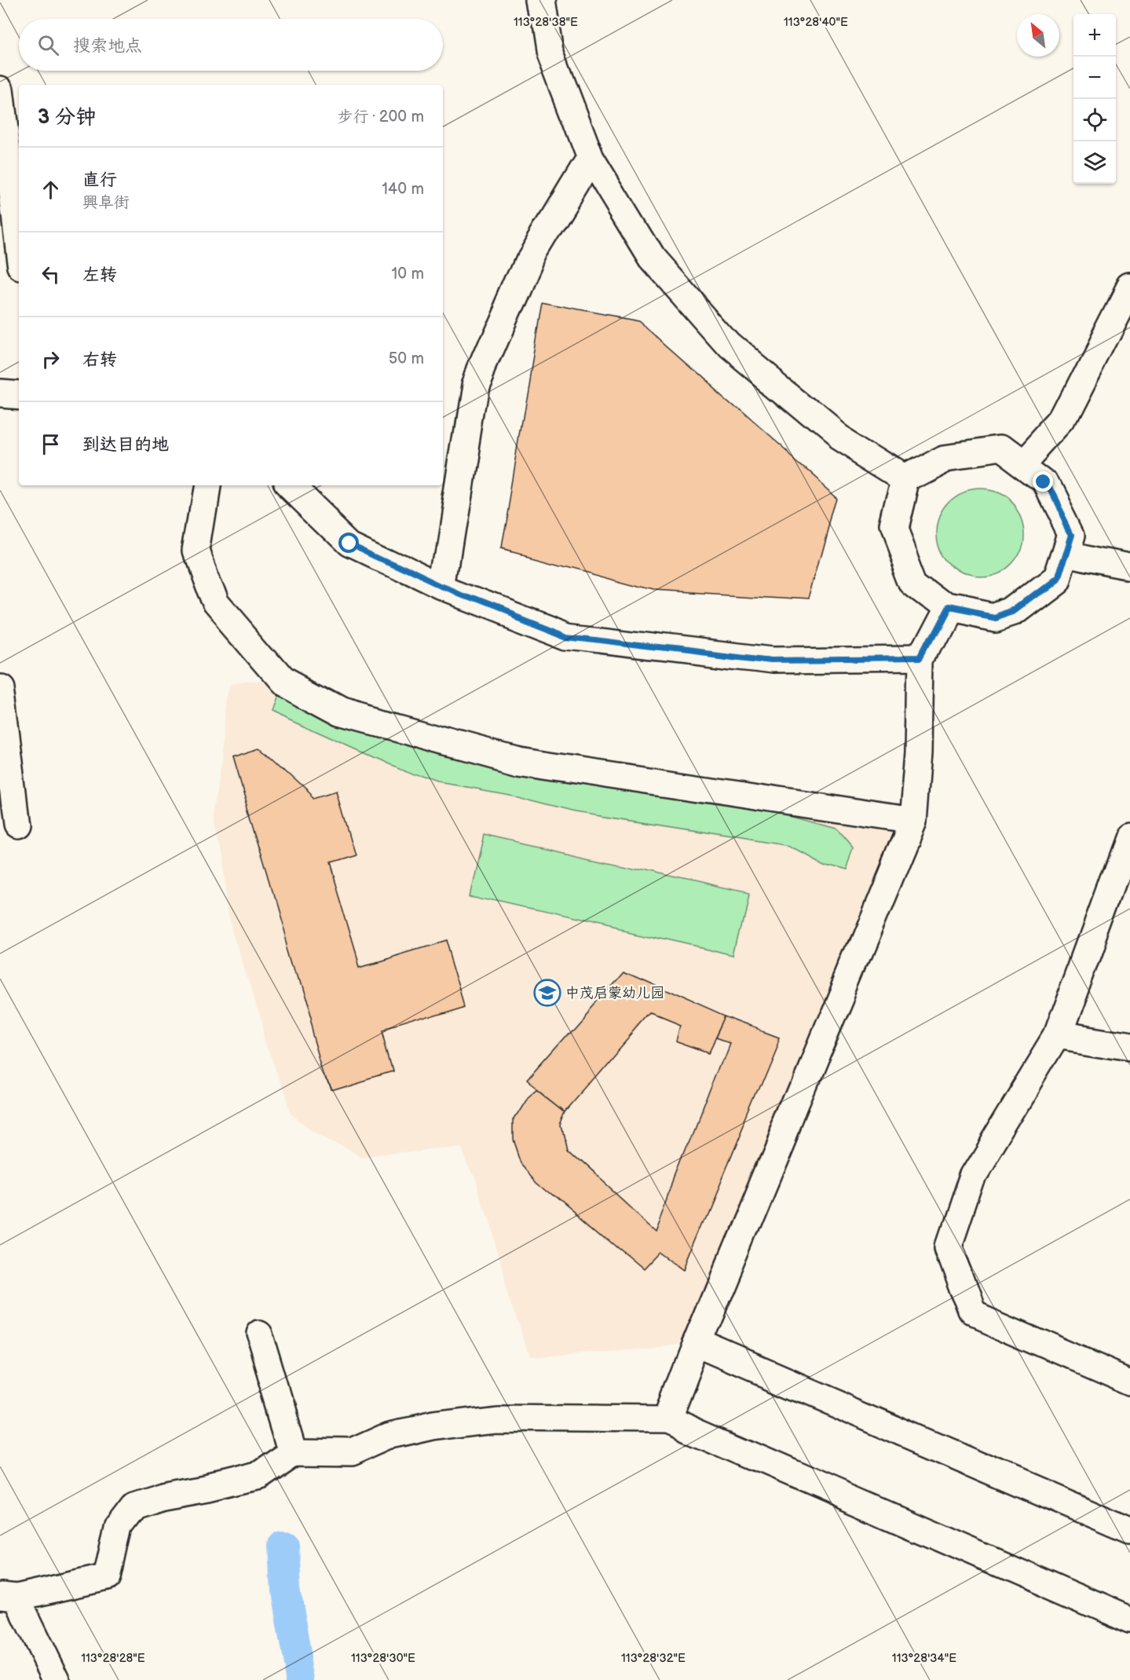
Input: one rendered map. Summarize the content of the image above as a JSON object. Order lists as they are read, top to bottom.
{
  "places": {
    "school or university": ["中茂启蒙幼儿园"]
  },
  "north": "top left",
  "page": {
    "map_buttons": ["+", "−"],
    "search": "搜索地点",
    "heading": ["3 分钟", "步行 · 200 m"],
    "list": [
      ["直行", "興阜街", "140 m"],
      ["左转", "10 m"],
      ["右转", "50 m"],
      "到达目的地"
    ]
  },
  "coordinates": [
    "113°28'38\"E",
    "113°28'40\"E",
    "113°28'28\"E",
    "113°28'30\"E",
    "113°28'32\"E",
    "113°28'34\"E"
  ]
}
